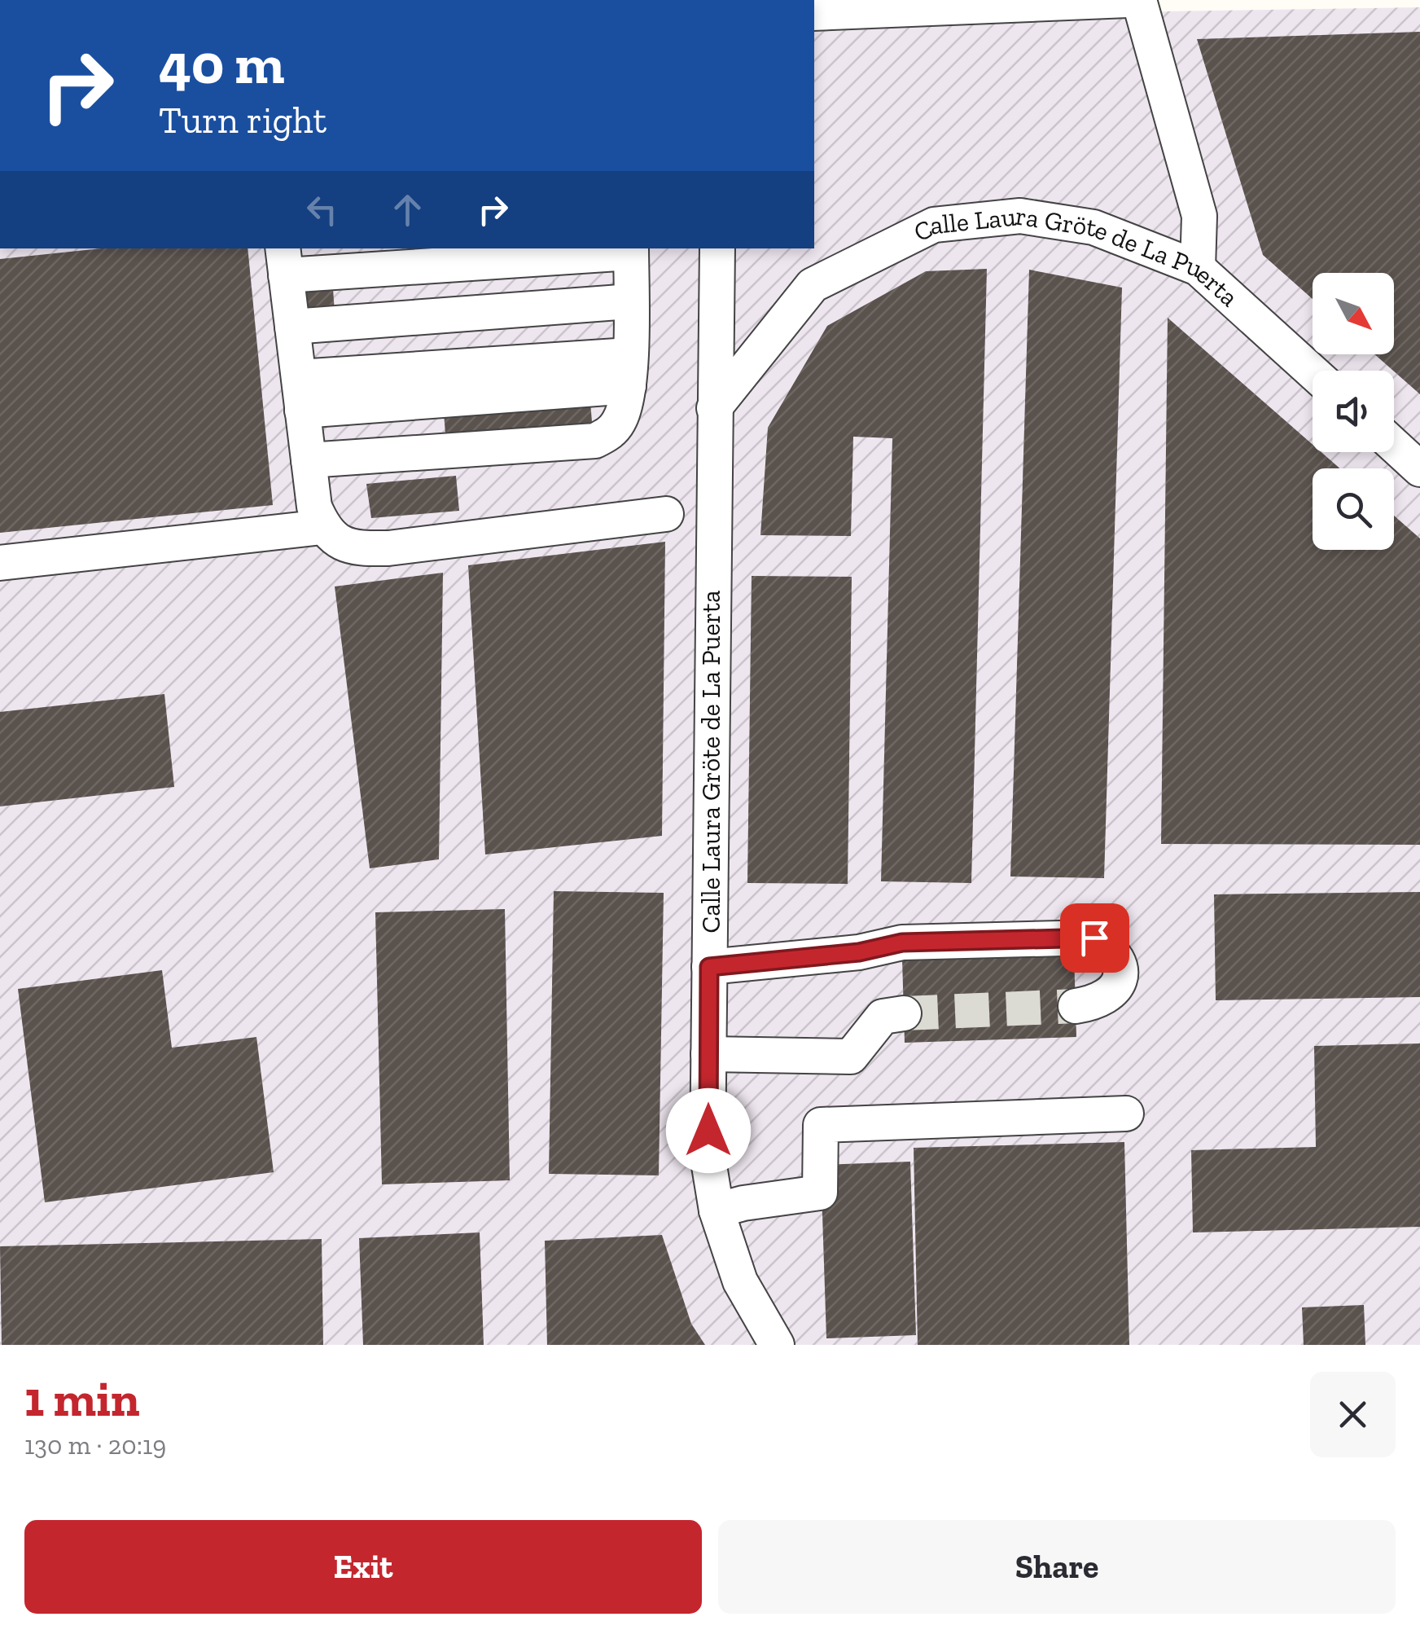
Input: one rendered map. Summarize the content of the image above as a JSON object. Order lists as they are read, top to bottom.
{
  "streets": {
    "street": ["Calle Laura Gröte de La Puerta"]
  },
  "north": "bottom right",
  "page": {
    "turn": ["40 m", "Turn right"],
    "heading": ["1 min", "130 m · 20:19"],
    "buttons": ["Exit", "Share"]
  }
}
